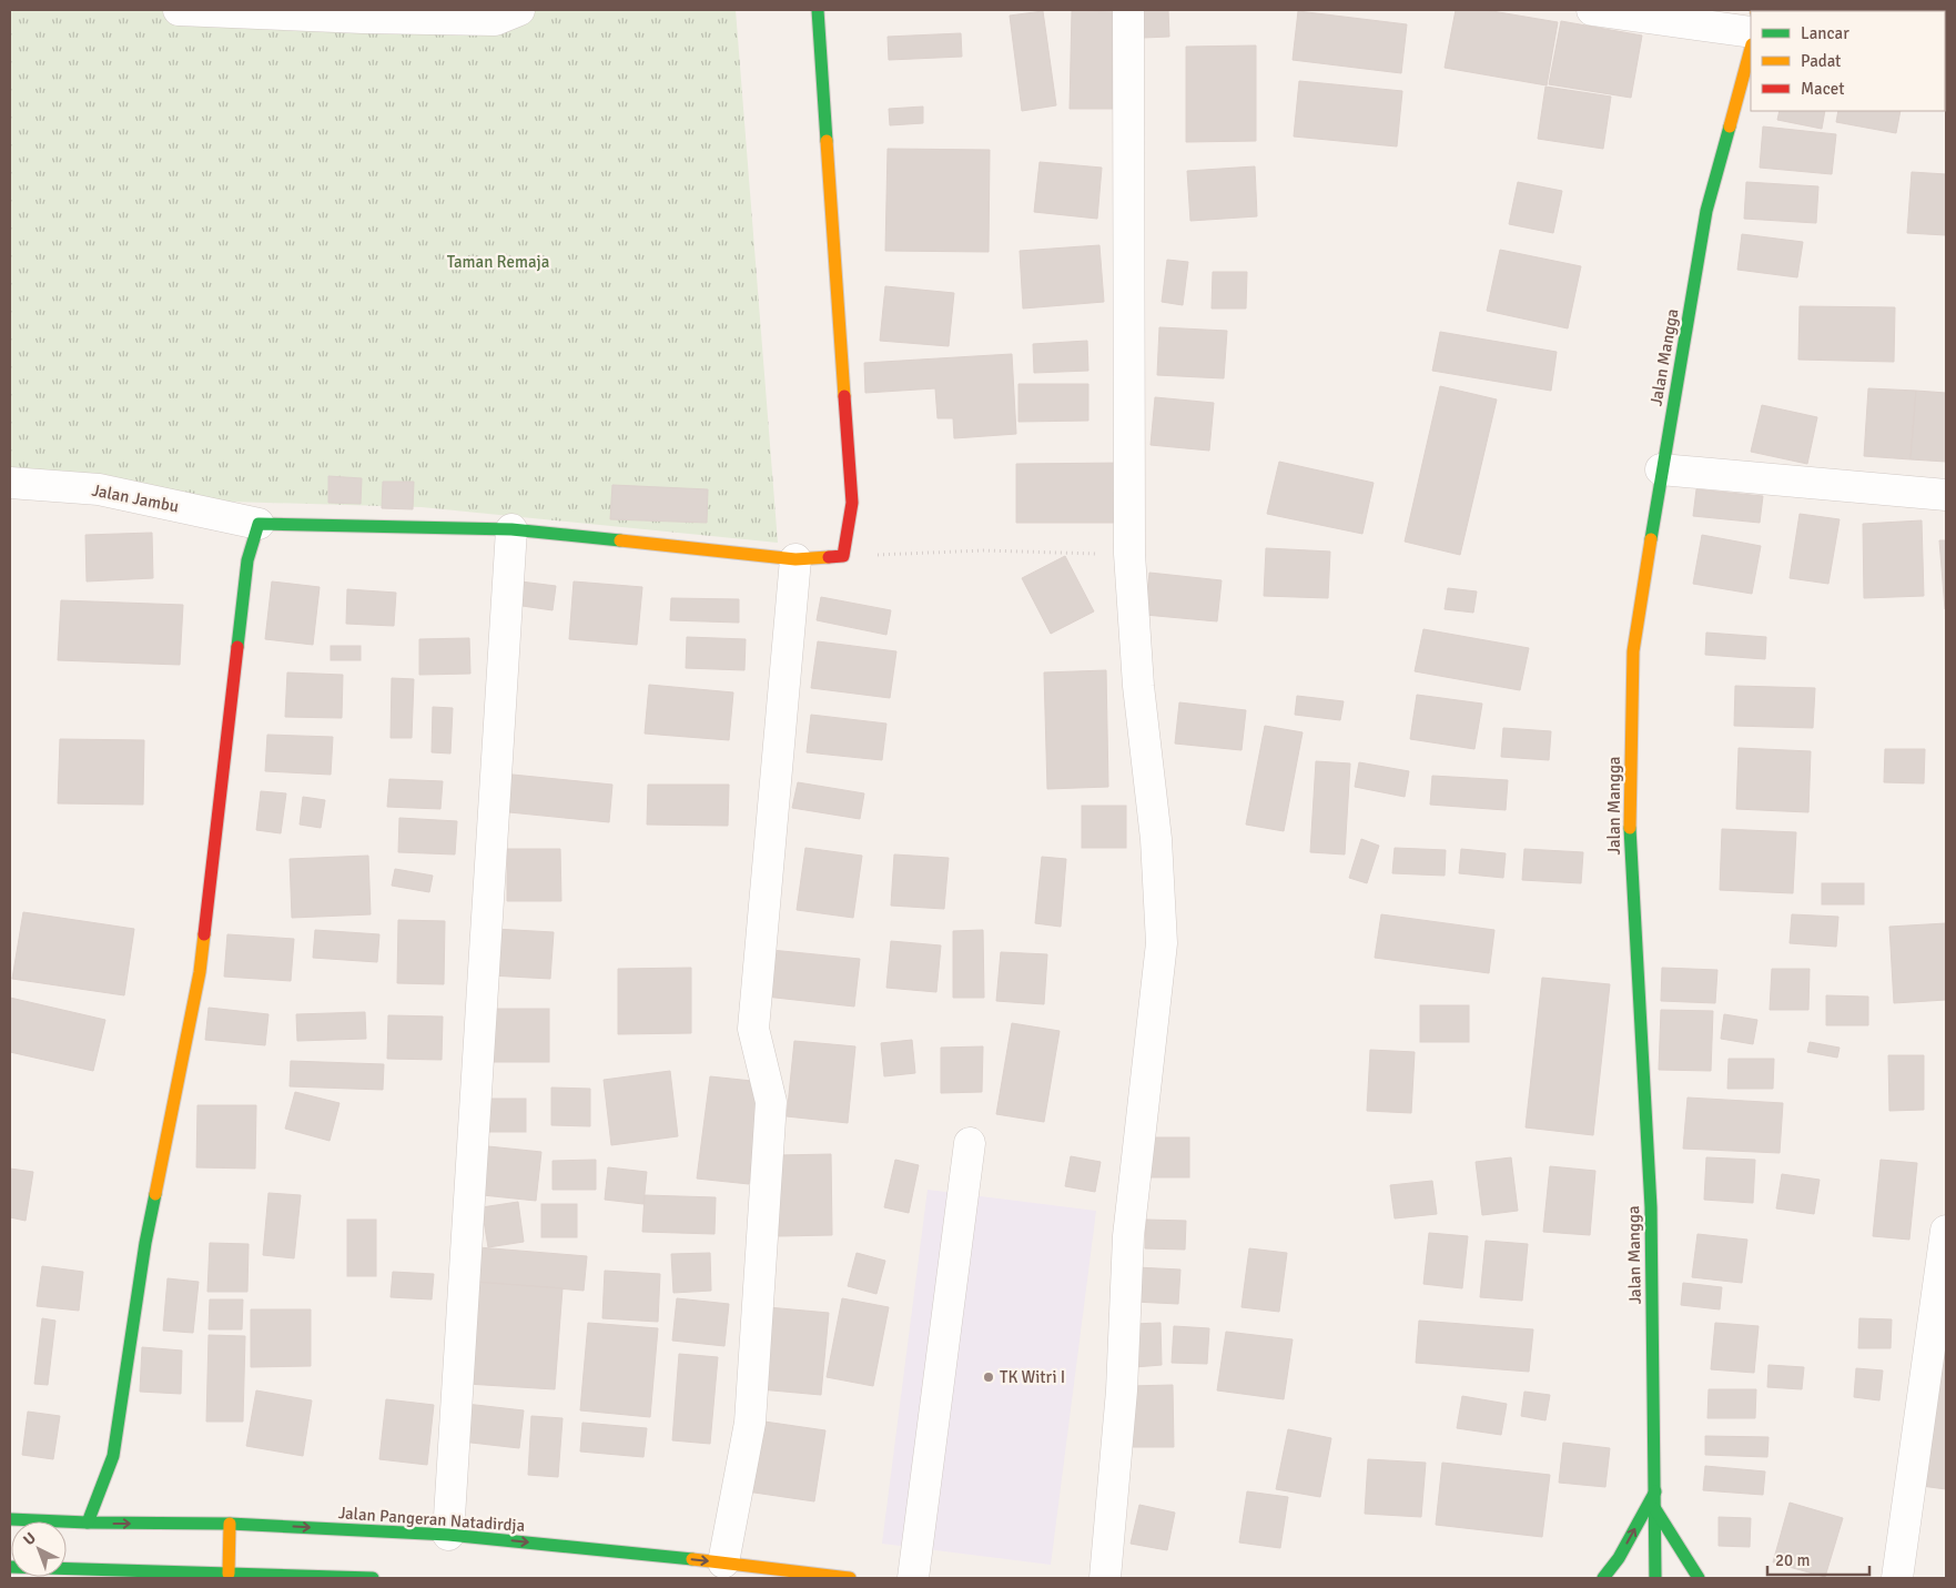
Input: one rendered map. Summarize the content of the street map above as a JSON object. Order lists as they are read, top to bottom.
{
  "streets": {
    "street": ["Jalan Mangga", "Jalan Jambu", "Jalan Pangeran Natadirdja"]
  },
  "parks": ["Taman Remaja"],
  "places": ["TK Witri I"],
  "legend": ["Lancar", "Padat", "Macet"],
  "scale_bar": "20 m",
  "north": "top left"
}
